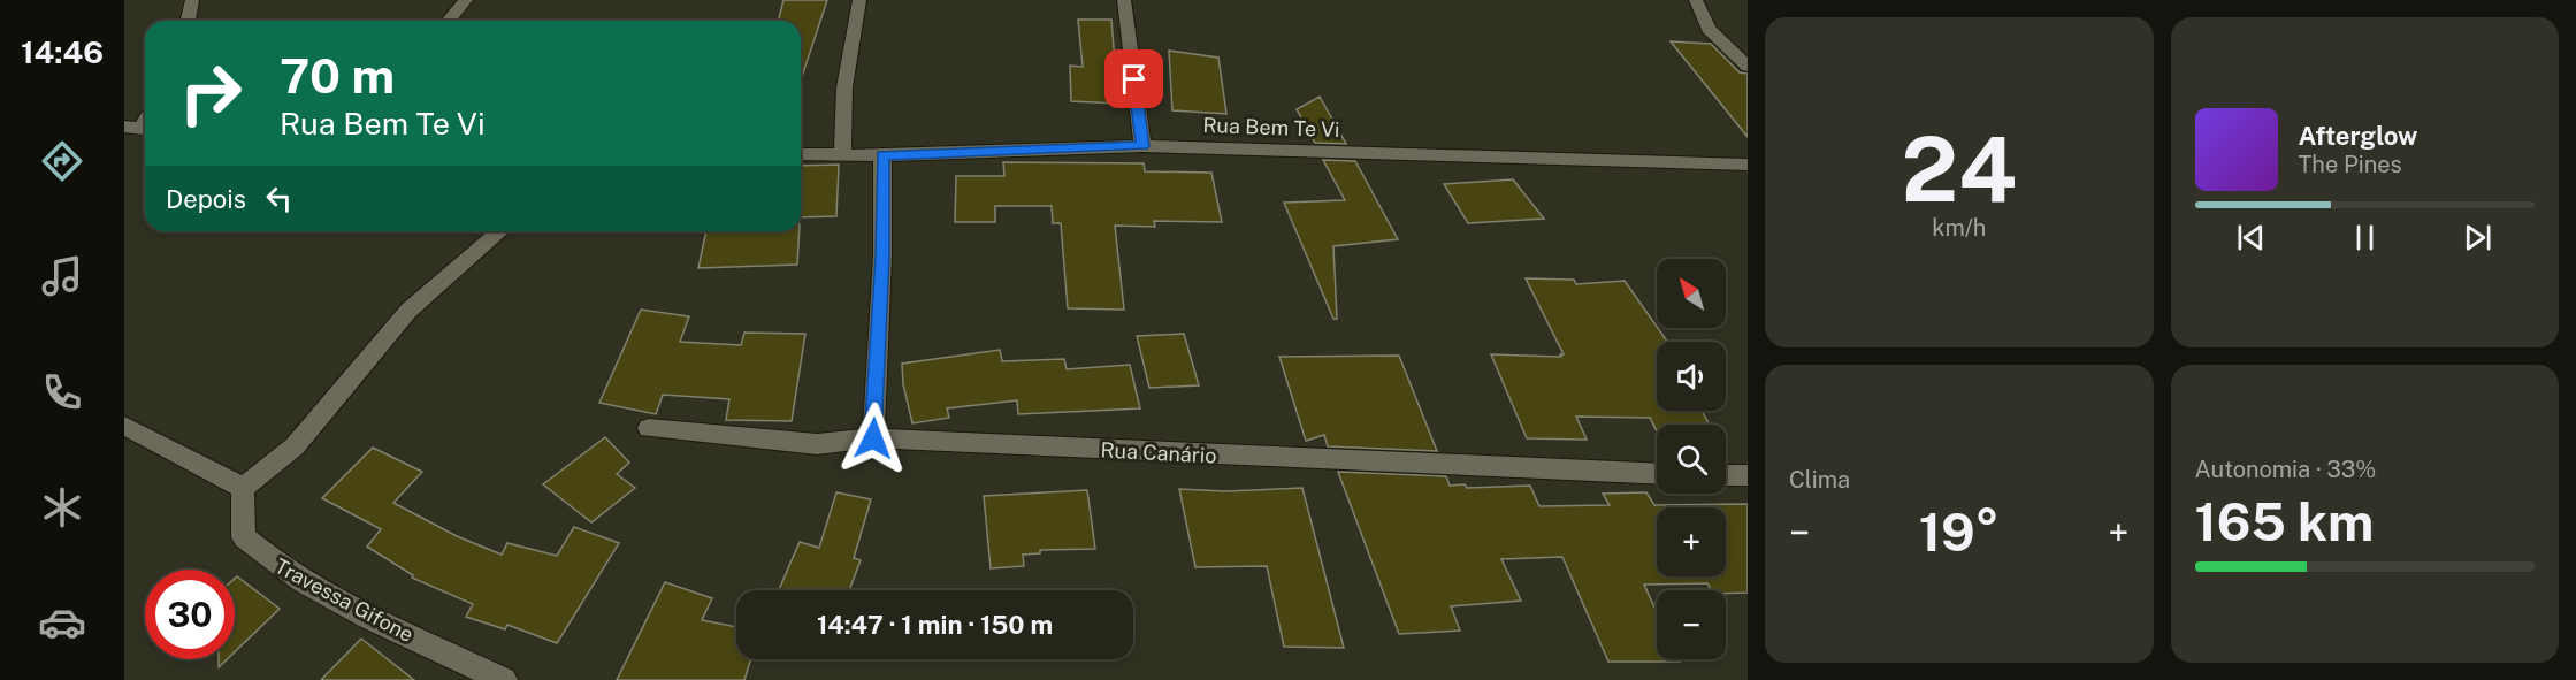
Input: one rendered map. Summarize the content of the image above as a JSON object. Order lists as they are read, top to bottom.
{
  "streets": {
    "street": ["Rua Bem Te Vi", "Rua Canário", "Travessa Gifone"]
  },
  "north": "top left",
  "page": {
    "tabs": "14:46",
    "tile": [
      ["24", "km/h"],
      "Clima",
      ["Autonomia · 33%", "165 km"]
    ],
    "turn": ["70 m", "Rua Bem Te Vi"],
    "song": ["Afterglow", "The Pines"],
    "then": "Depois",
    "map_buttons": ["+", "−"],
    "heat": ["−", "19°", "+"],
    "limit": "30",
    "trip": "14:47 · 1 min · 150 m"
  }
}
